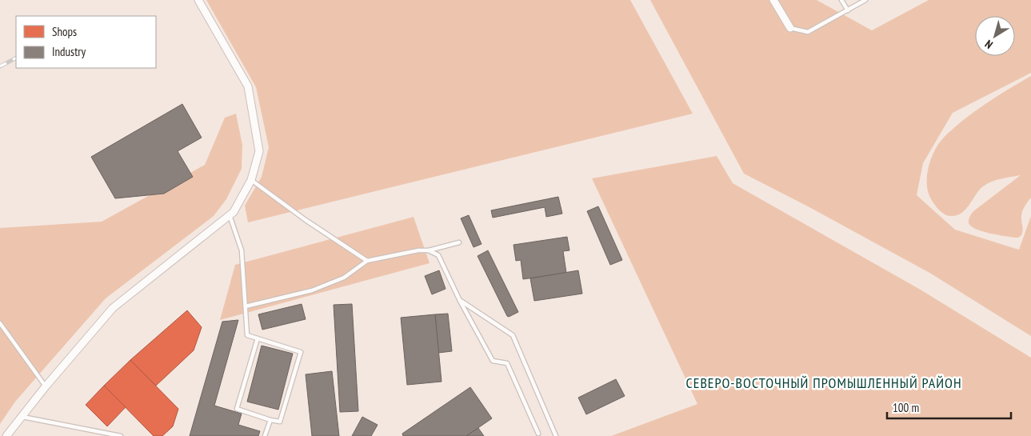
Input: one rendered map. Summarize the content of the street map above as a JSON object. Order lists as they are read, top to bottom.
{
  "districts": ["СЕВЕРО-ВОСТОЧНЫЙ ПРОМЫШЛЕННЫЙ РАЙОН"],
  "legend": ["Shops", "Industry"],
  "scale_bar": "100 m",
  "north": "bottom left"
}
